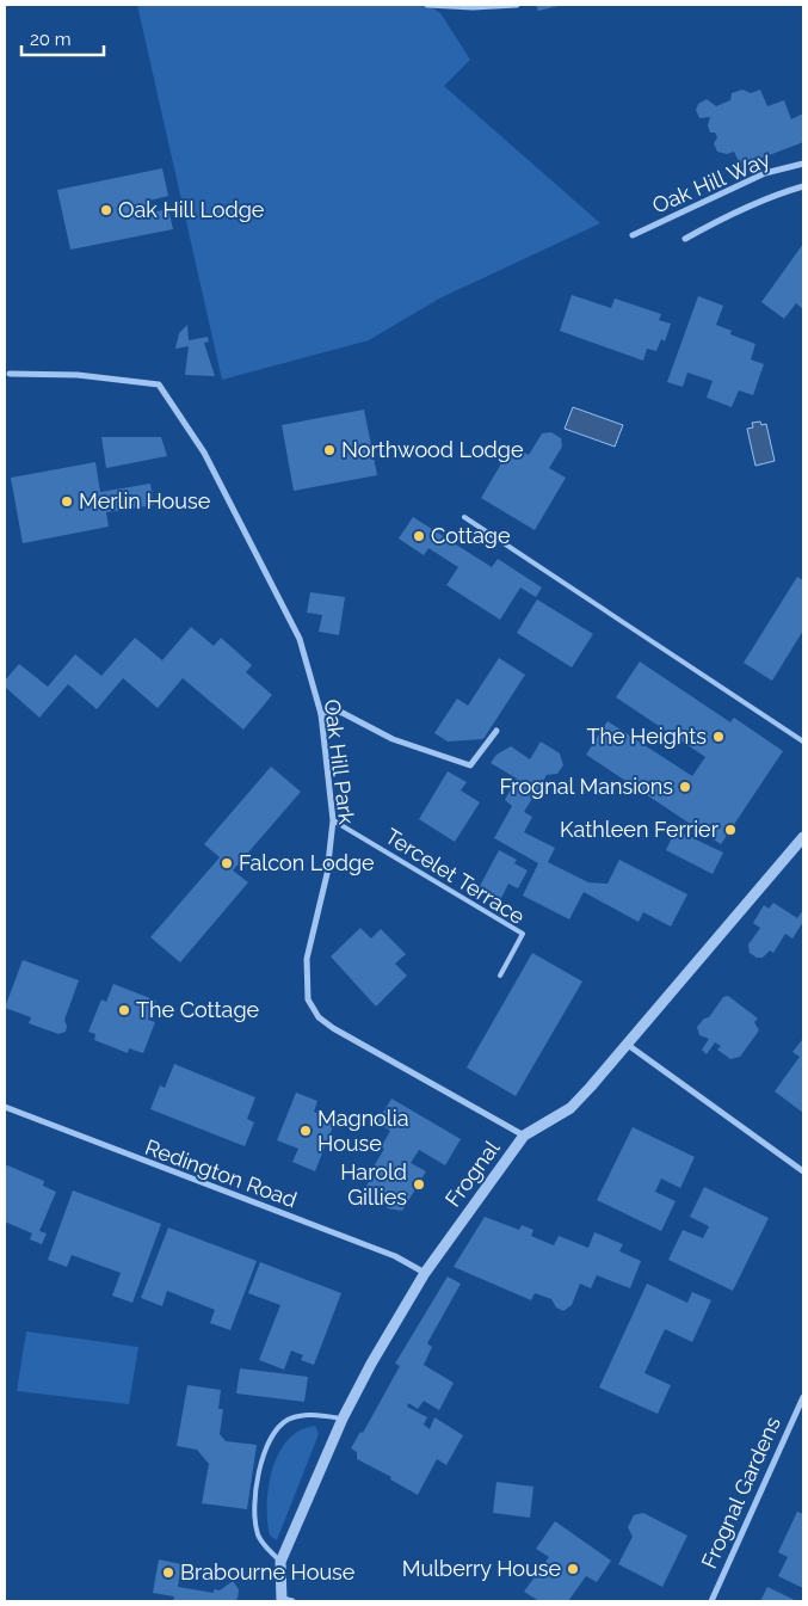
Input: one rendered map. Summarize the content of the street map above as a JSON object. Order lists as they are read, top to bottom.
{
  "streets": {
    "street": [
      "Oak Hill Way",
      "Oak Hill Park",
      "Redington Road",
      "Frognal",
      "Frognal Gardens"
    ],
    "lane": ["Tercelet Terrace"]
  },
  "crossings": [
    ["Oak Hill Park", "Tercelet Terrace"],
    ["Oak Hill Park", "Frognal"],
    ["Redington Road", "Frognal"]
  ],
  "places": [
    "Oak Hill Lodge",
    "Northwood Lodge",
    "Merlin House",
    "Cottage",
    "The Heights",
    "Frognal Mansions",
    "Kathleen Ferrier",
    "Falcon Lodge",
    "The Cottage",
    "Magnolia House",
    "Harold Gillies",
    "Mulberry House",
    "Brabourne House"
  ],
  "scale_bar": "20 m"
}
